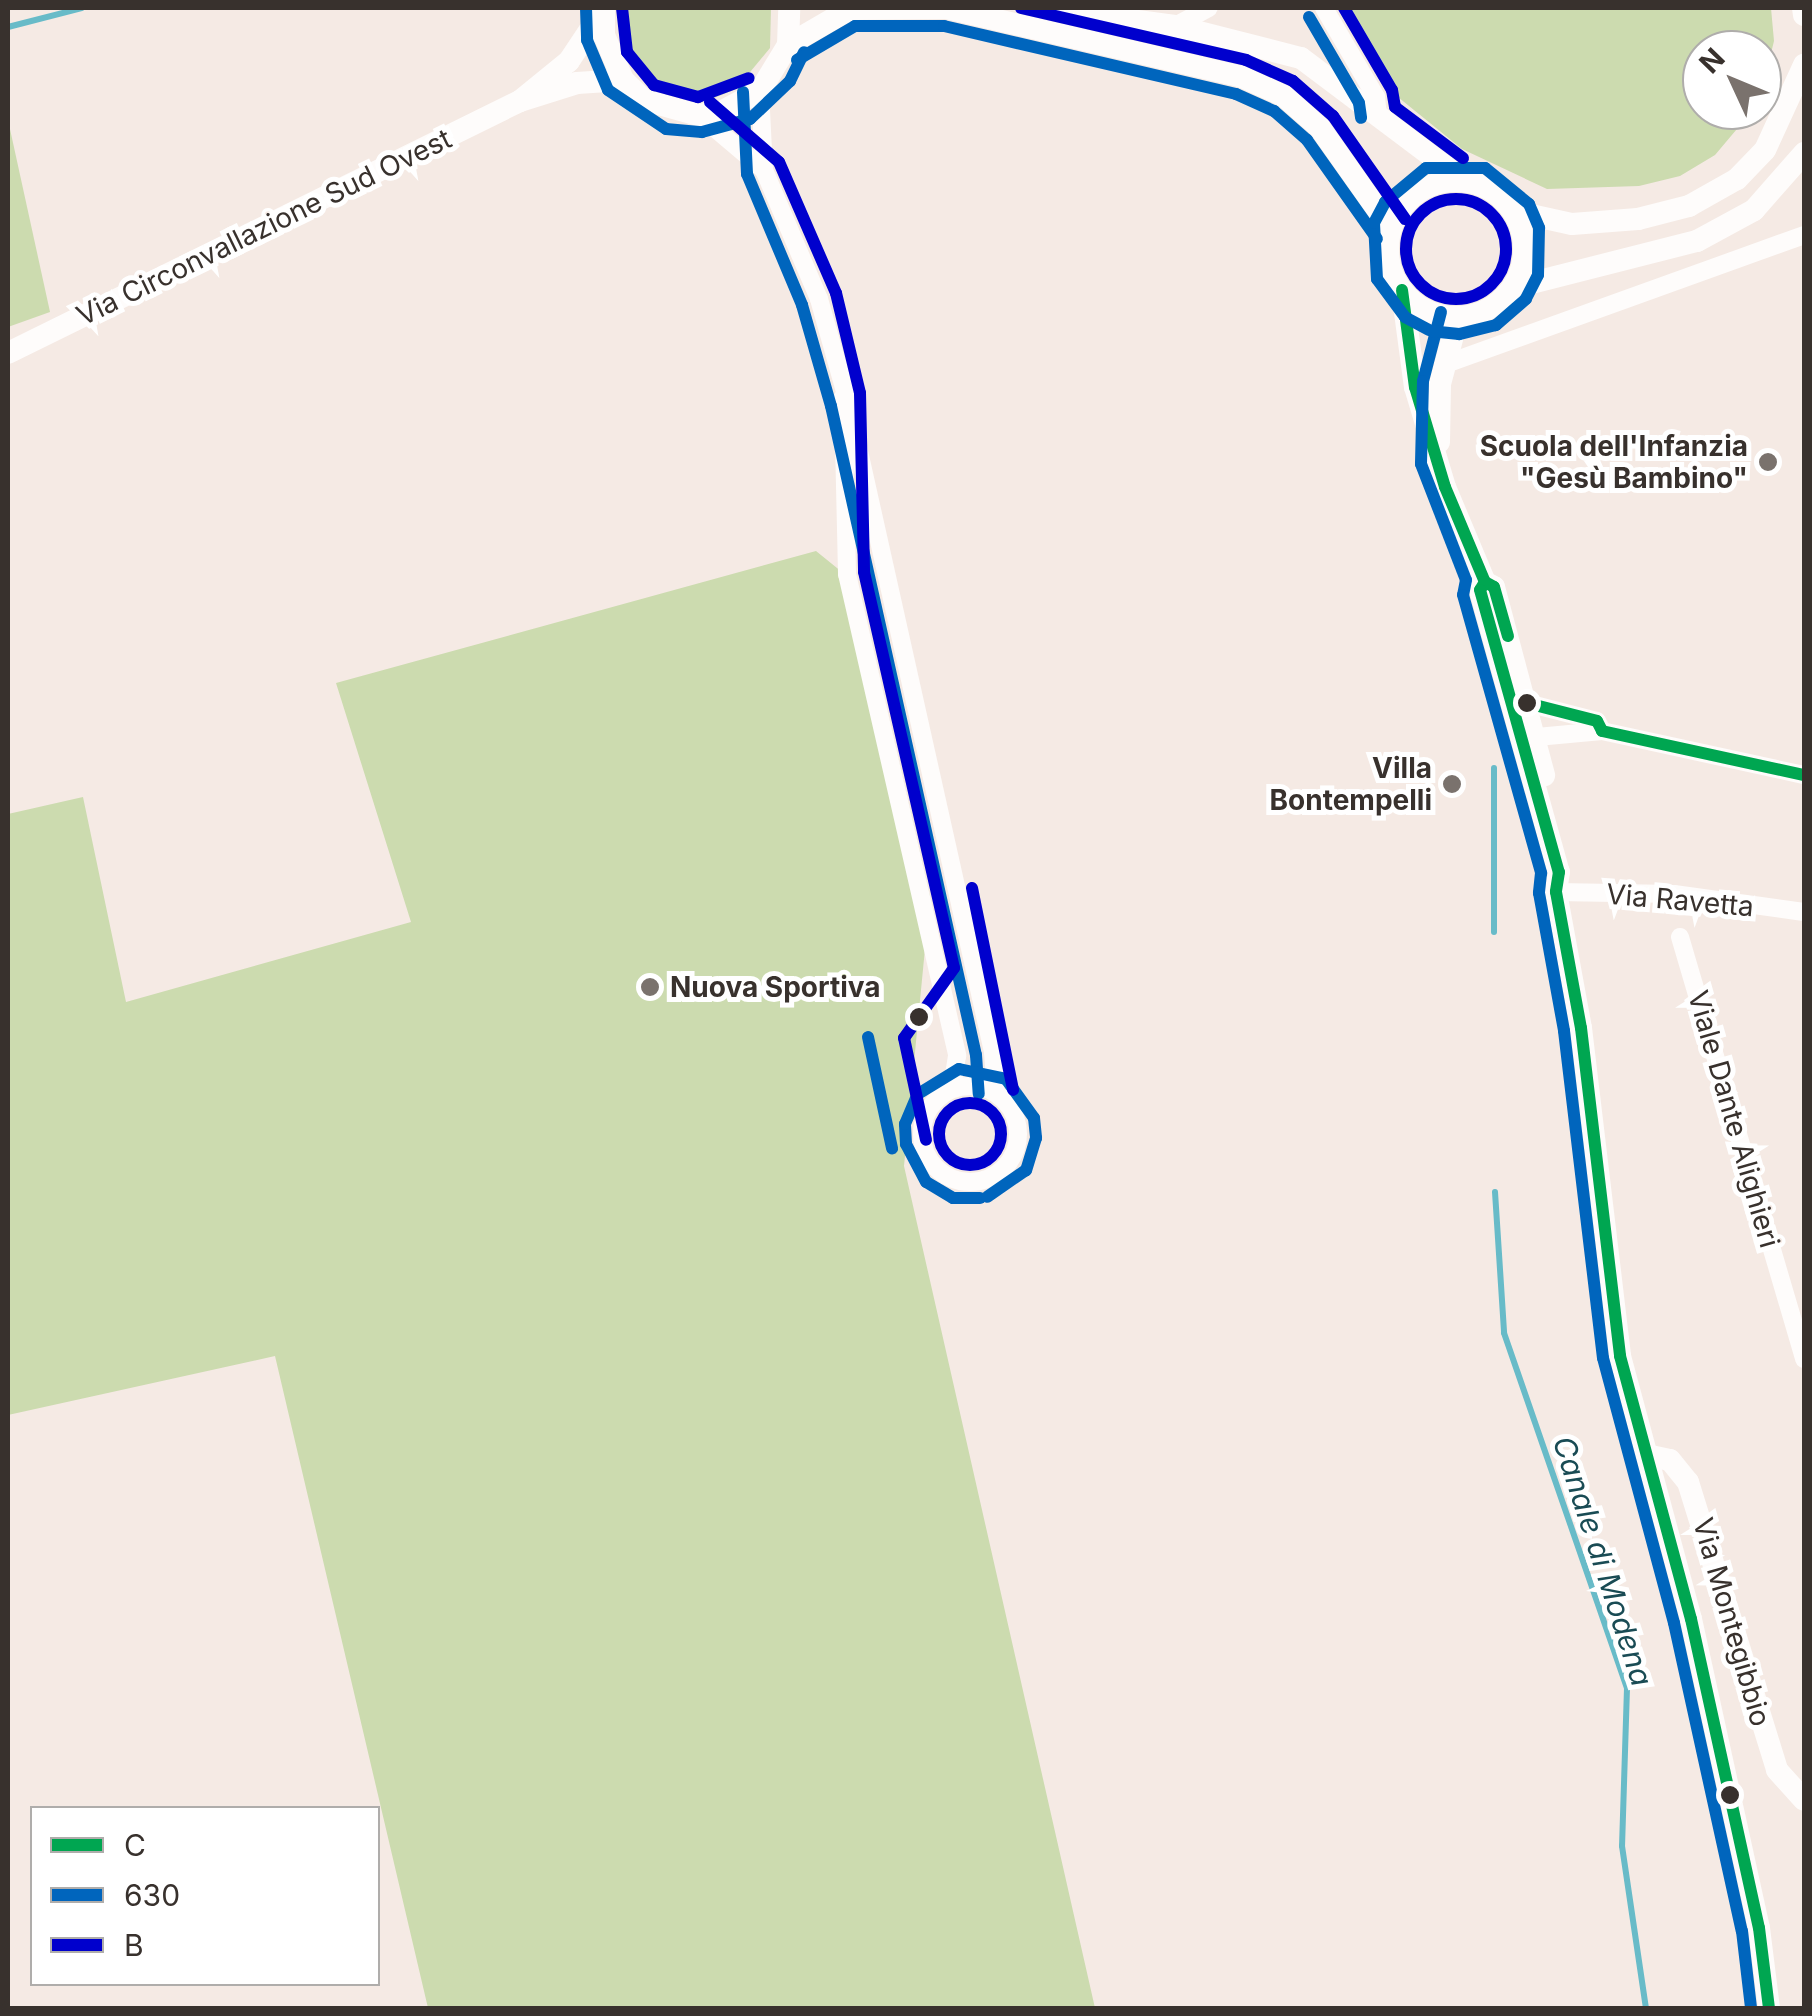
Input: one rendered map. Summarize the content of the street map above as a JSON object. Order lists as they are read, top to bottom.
{
  "streets": {
    "main road": ["Via Circonvallazione Sud Ovest", "Via Montegibbio"],
    "street": ["Via Ravetta", "Viale Dante Alighieri"]
  },
  "water": ["Canale di Modena"],
  "places": ["Scuola dell'Infanzia \"Gesù Bambino\"", "Villa Bontempelli", "Nuova Sportiva"],
  "lines": ["transit line 630", "transit line B", "transit line C"],
  "legend": ["C", "630", "B"],
  "north": "top left"
}
